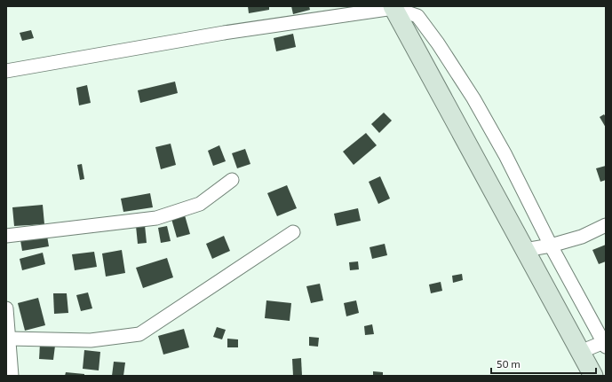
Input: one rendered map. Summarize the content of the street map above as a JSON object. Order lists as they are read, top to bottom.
{
  "scale_bar": "50 m"
}
